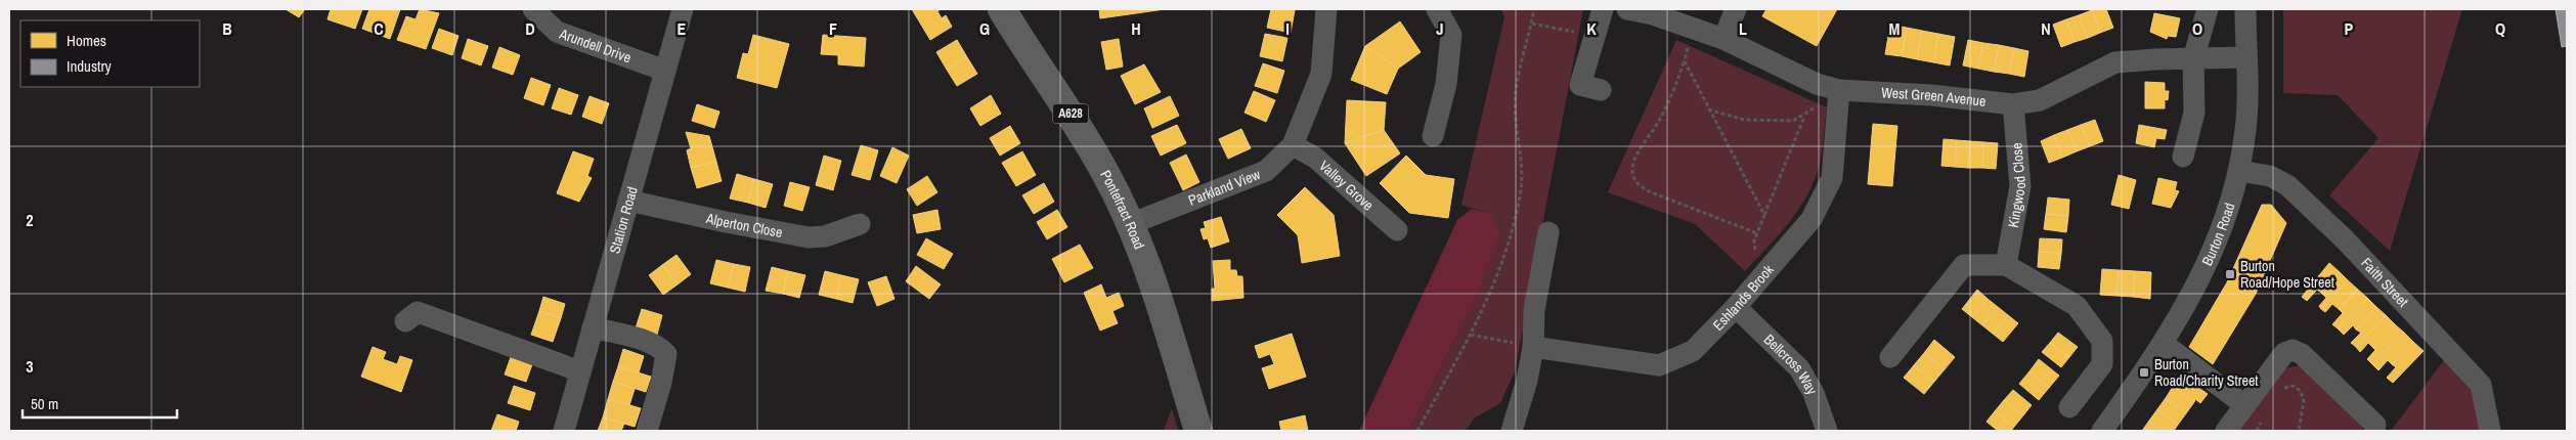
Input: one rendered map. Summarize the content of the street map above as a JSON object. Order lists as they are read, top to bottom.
{
  "streets": {
    "highway": ["A628", "Pontefract Road"],
    "street": [
      "Arundell Drive",
      "West Green Avenue",
      "Valley Grove",
      "Kingwood Close",
      "Parkland View",
      "Station Road",
      "Alperton Close",
      "Burton Road",
      "Faith Street",
      "Eshlands Brook",
      "Bellcross Way"
    ]
  },
  "crossings": [
    ["Arundell Drive", "Station Road"],
    ["West Green Avenue", "Kingwood Close"],
    ["West Green Avenue", "Burton Road"],
    ["West Green Avenue", "Eshlands Brook"],
    ["Valley Grove", "Parkland View"],
    ["Parkland View", "Pontefract Road"],
    ["Station Road", "Alperton Close"],
    ["Burton Road", "Faith Street"],
    ["Eshlands Brook", "Bellcross Way"]
  ],
  "places": {
    "transit": ["Burton Road/Hope Street", "Burton Road/Charity Street"]
  },
  "legend": ["Homes", "Industry"],
  "scale_bar": "50 m",
  "grid": {
    "columns": [
      "B",
      "C",
      "D",
      "E",
      "F",
      "G",
      "H",
      "I",
      "J",
      "K",
      "L",
      "M",
      "N",
      "O",
      "P",
      "Q"
    ],
    "rows": ["2", "3"]
  }
}
